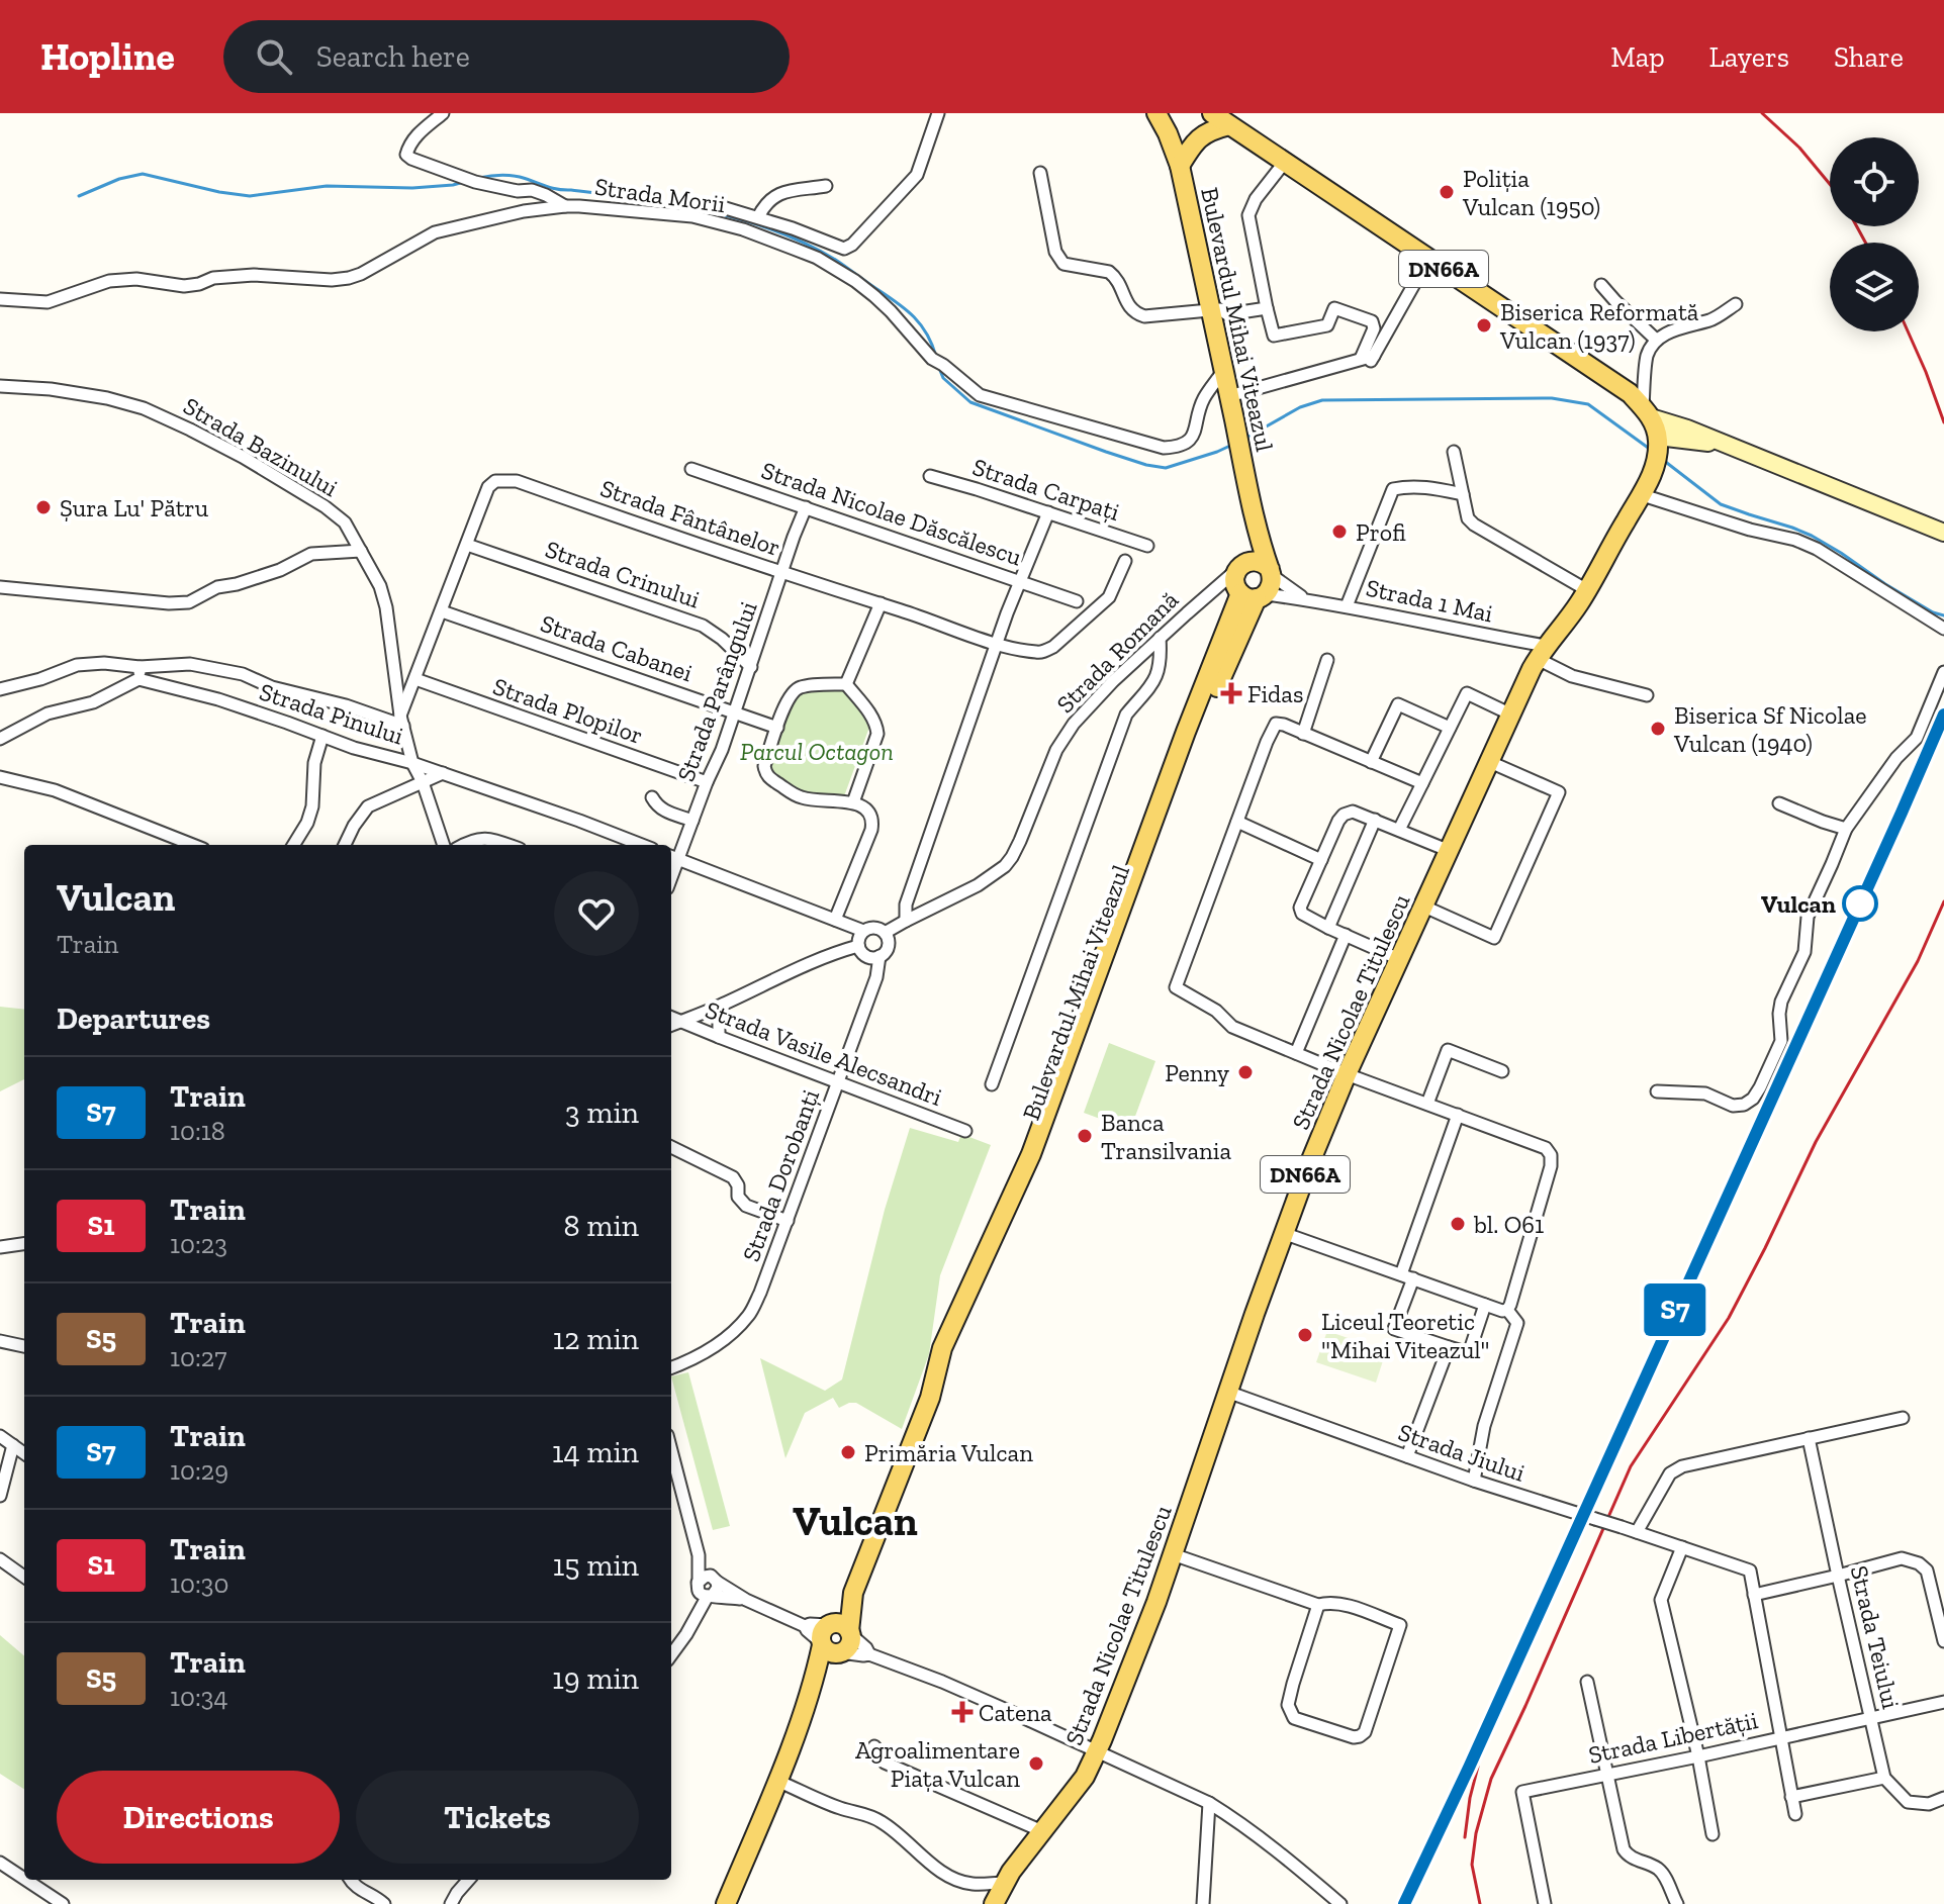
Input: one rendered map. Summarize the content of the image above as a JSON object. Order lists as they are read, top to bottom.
{
  "streets": {
    "main road": ["DN66A", "Bulevardul Mihai Viteazul", "Strada Nicolae Titulescu"],
    "street": [
      "Strada Morii",
      "Strada Bazinului",
      "Strada Carpați",
      "Strada Nicolae Dăscălescu",
      "Strada Fântânelor",
      "Strada Crinului",
      "Strada 1 Mai",
      "Strada Cabanei",
      "Strada Romană",
      "Strada Parângului",
      "Strada Plopilor",
      "Strada Pinului",
      "Strada Vasile Alecsandri",
      "Strada Dorobanți",
      "Strada Jiului",
      "Strada Teiului",
      "Strada Libertății"
    ]
  },
  "crossings": [
    ["Strada Morii", "Bulevardul Mihai Viteazul"],
    ["DN66A", "Strada Nicolae Titulescu"],
    ["Bulevardul Mihai Viteazul", "Strada 1 Mai"],
    ["Bulevardul Mihai Viteazul", "Strada Romană"],
    ["Strada Bazinului", "Strada Fântânelor"],
    ["Strada Nicolae Dăscălescu", "Strada Parângului"],
    ["Strada Fântânelor", "Strada Crinului"],
    ["Strada Fântânelor", "Strada Cabanei"],
    ["Strada Fântânelor", "Strada Parângului"],
    ["Strada Fântânelor", "Strada Plopilor"],
    ["Strada Crinului", "Strada Parângului"],
    ["Strada 1 Mai", "Strada Romană"],
    ["Strada 1 Mai", "Strada Nicolae Titulescu"],
    ["Strada Cabanei", "Strada Parângului"],
    ["Strada Romană", "Strada Dorobanți"],
    ["Strada Parângului", "Strada Plopilor"],
    ["Strada Nicolae Titulescu", "Strada Jiului"],
    ["Strada Vasile Alecsandri", "Strada Dorobanți"],
    ["Strada Teiului", "Strada Libertății"]
  ],
  "districts": ["Vulcan"],
  "parks": ["Parcul Octagon"],
  "places": {
    "other": [
      "Poliția Vulcan (1950)",
      "Biserica Reformată Vulcan (1937)",
      "Șura Lu' Pătru",
      "Profi",
      "Biserica Sf Nicolae Vulcan (1940)",
      "Vulcan",
      "Penny",
      "Banca Transilvania",
      "bl. O61",
      "Liceul Teoretic \"Mihai Viteazul\"",
      "Primăria Vulcan",
      "Agroalimentare Piața Vulcan"
    ],
    "health": ["Fidas", "Catena"]
  },
  "page": {
    "header": "Hopline",
    "search": "Search here",
    "nav": ["Map", "Layers", "Share"],
    "on_map": "S7",
    "heading": [
      ["Vulcan", "Train"],
      "Departures"
    ],
    "list": [
      {
        "mark": "S7",
        "name": "Train",
        "note": "10:18",
        "value": "3 min"
      },
      {
        "mark": "S1",
        "name": "Train",
        "note": "10:23",
        "value": "8 min"
      },
      {
        "mark": "S5",
        "name": "Train",
        "note": "10:27",
        "value": "12 min"
      },
      {
        "mark": "S7",
        "name": "Train",
        "note": "10:29",
        "value": "14 min"
      },
      {
        "mark": "S1",
        "name": "Train",
        "note": "10:30",
        "value": "15 min"
      },
      {
        "mark": "S5",
        "name": "Train",
        "note": "10:34",
        "value": "19 min"
      }
    ],
    "buttons": ["Directions", "Tickets"]
  }
}
